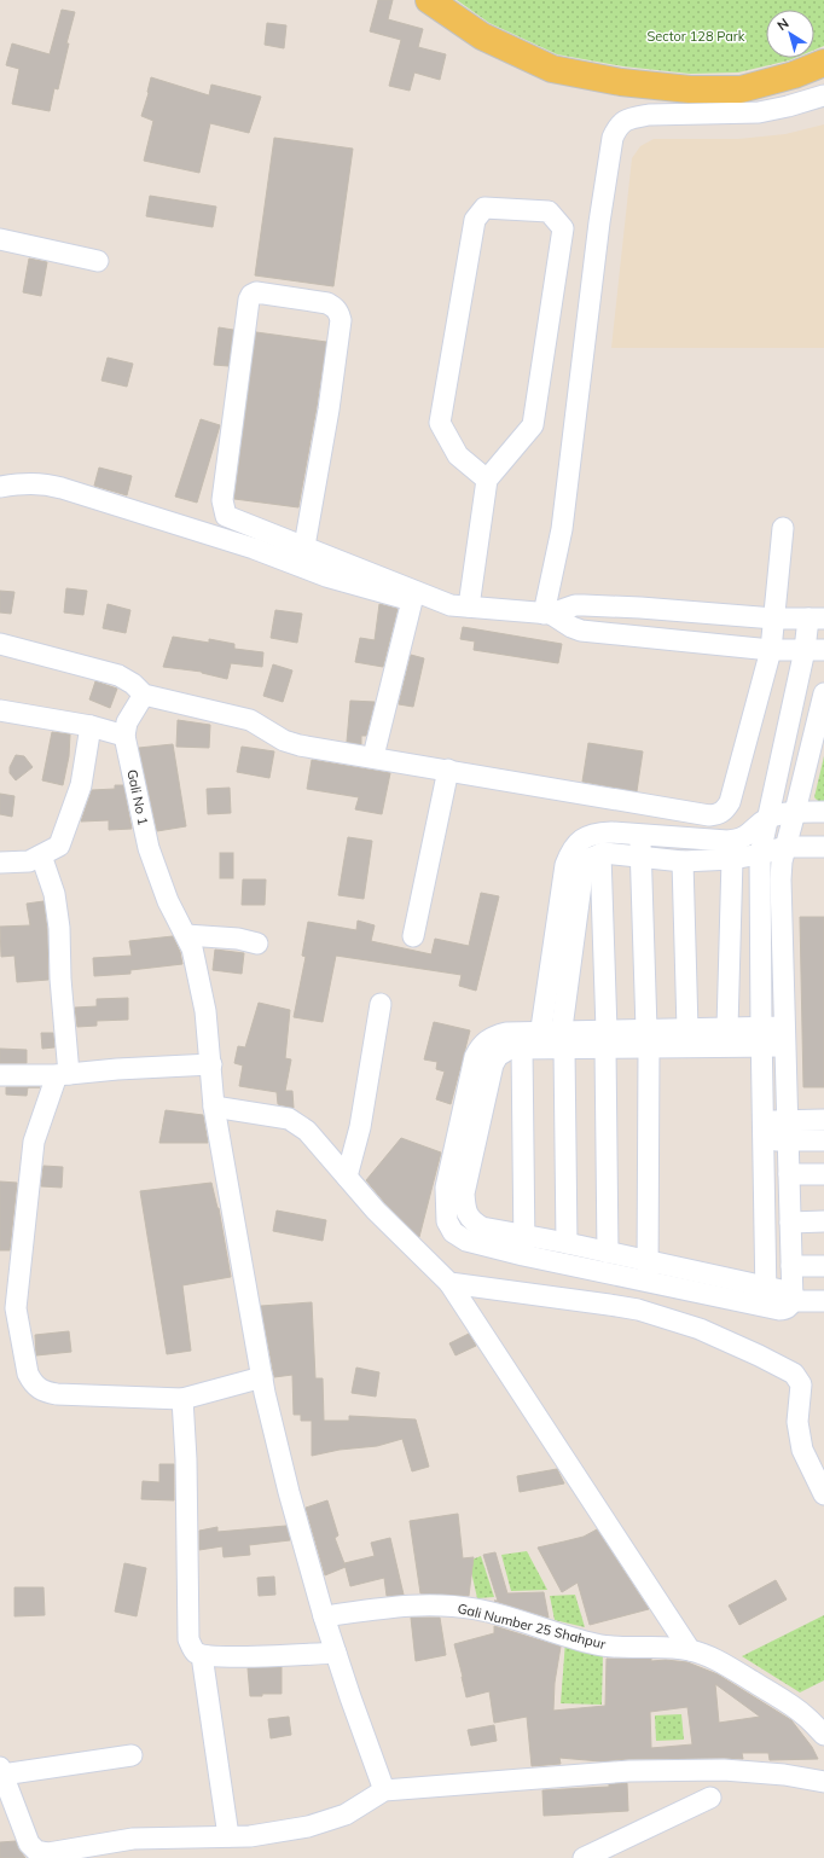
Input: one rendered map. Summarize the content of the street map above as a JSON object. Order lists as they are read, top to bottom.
{
  "streets": {
    "street": ["Gali No 1", "Gali Number 25 Shahpur"]
  },
  "crossings": [
    ["Gali No 1", "Gali Number 25 Shahpur"]
  ],
  "parks": ["Sector 128 Park"],
  "north": "top left"
}
